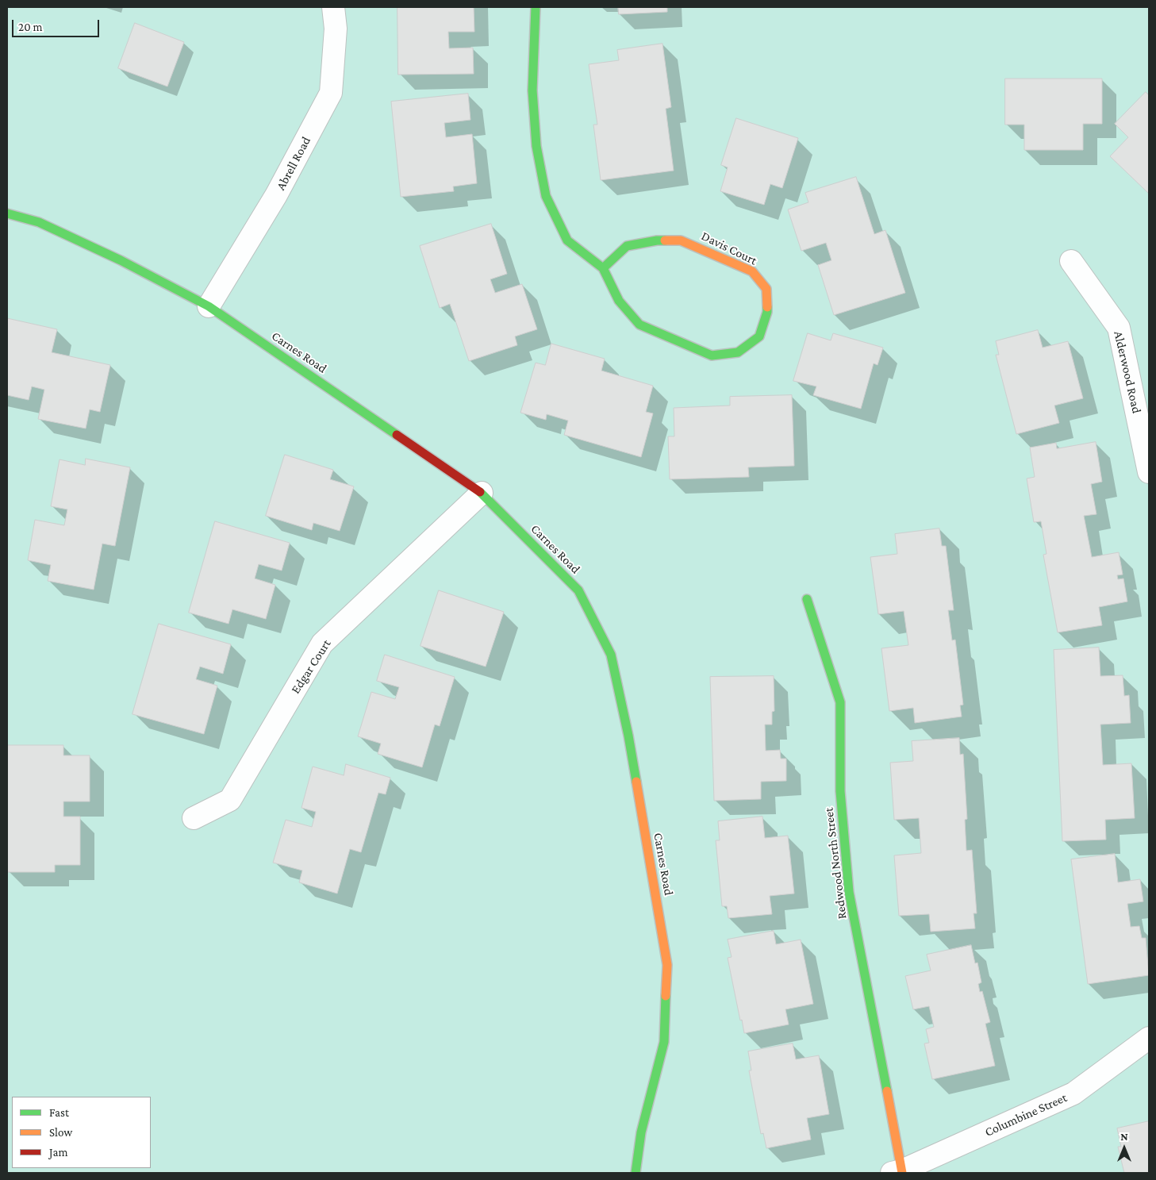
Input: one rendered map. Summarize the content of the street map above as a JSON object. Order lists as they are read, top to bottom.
{
  "streets": {
    "street": [
      "Abrell Road",
      "Davis Court",
      "Carnes Road",
      "Alderwood Road",
      "Edgar Court",
      "Redwood North Street",
      "Columbine Street"
    ]
  },
  "crossings": [
    ["Abrell Road", "Carnes Road"],
    ["Carnes Road", "Edgar Court"],
    ["Redwood North Street", "Columbine Street"]
  ],
  "legend": ["Fast", "Slow", "Jam"],
  "scale_bar": "20 m",
  "north": "top"
}
